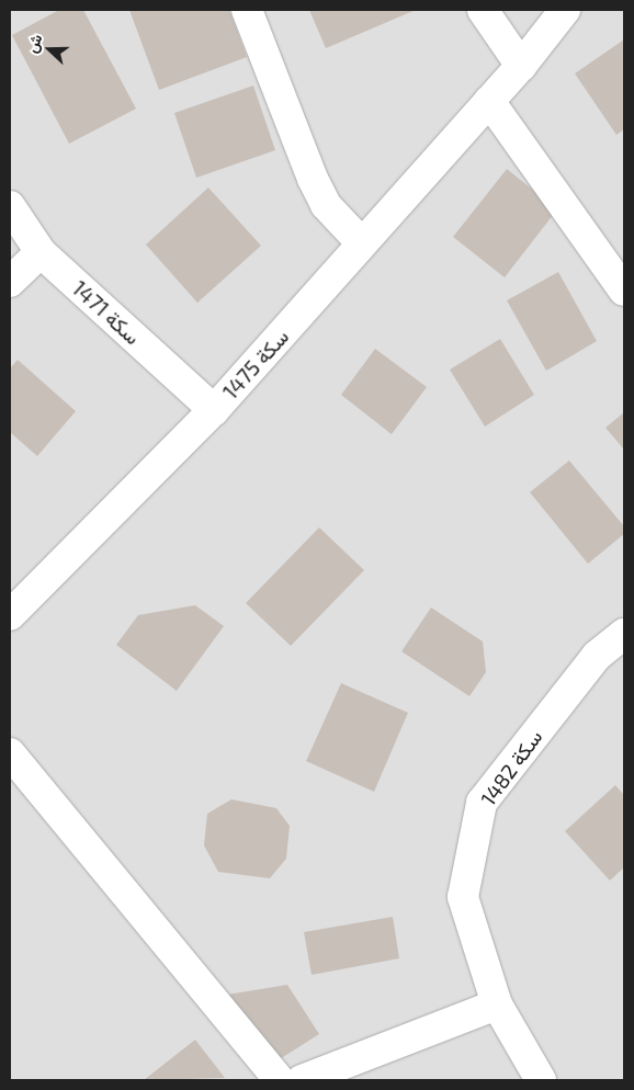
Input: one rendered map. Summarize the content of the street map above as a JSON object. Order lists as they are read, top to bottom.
{
  "streets": {
    "street": ["سكة 1471", "سكة 1475", "سكة 1482"]
  },
  "crossings": [
    ["سكة 1471", "سكة 1475"]
  ],
  "north": "left"
}
